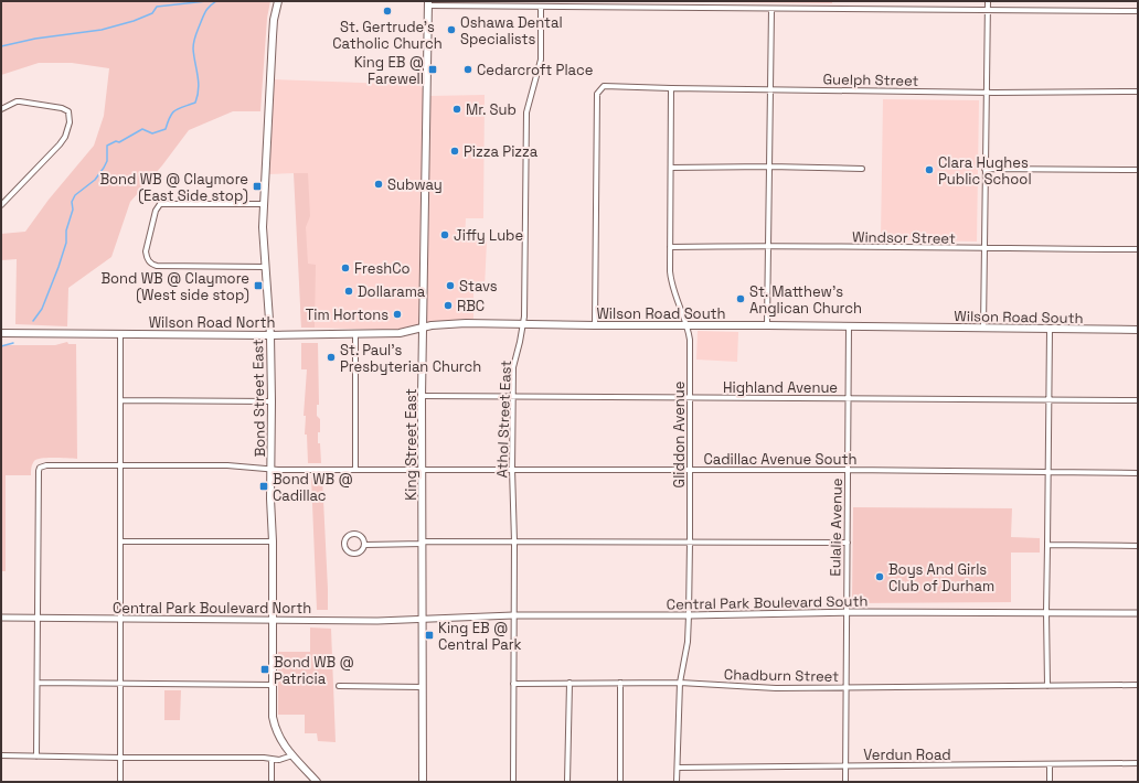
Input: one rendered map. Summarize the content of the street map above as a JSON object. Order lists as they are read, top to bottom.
{
  "streets": {
    "main road": [
      "Wilson Road South",
      "Wilson Road North",
      "Bond Street East",
      "King Street East"
    ],
    "street": [
      "Guelph Street",
      "Windsor Street",
      "Highland Avenue",
      "Athol Street East",
      "Gliddon Avenue",
      "Cadillac Avenue South",
      "Eulalie Avenue",
      "Central Park Boulevard South",
      "Central Park Boulevard North",
      "Chadburn Street",
      "Verdun Road"
    ]
  },
  "crossings": [
    ["Guelph Street", "Wilson Road South"],
    ["Guelph Street", "Gliddon Avenue"],
    ["Windsor Street", "Gliddon Avenue"],
    ["Wilson Road South", "Wilson Road North"],
    ["Wilson Road South", "Athol Street East"],
    ["Wilson Road South", "Gliddon Avenue"],
    ["Wilson Road South", "King Street East"],
    ["Wilson Road South", "Eulalie Avenue"],
    ["Wilson Road North", "Bond Street East"],
    ["Wilson Road North", "King Street East"],
    ["Highland Avenue", "Athol Street East"],
    ["Highland Avenue", "Gliddon Avenue"],
    ["Highland Avenue", "King Street East"],
    ["Highland Avenue", "Eulalie Avenue"],
    ["Bond Street East", "Cadillac Avenue South"],
    ["Bond Street East", "Central Park Boulevard North"],
    ["Athol Street East", "Cadillac Avenue South"],
    ["Athol Street East", "Central Park Boulevard South"],
    ["Athol Street East", "Chadburn Street"],
    ["Gliddon Avenue", "Cadillac Avenue South"],
    ["Gliddon Avenue", "Central Park Boulevard South"],
    ["Gliddon Avenue", "Chadburn Street"],
    ["Gliddon Avenue", "Verdun Road"],
    ["King Street East", "Cadillac Avenue South"],
    ["King Street East", "Central Park Boulevard South"],
    ["King Street East", "Central Park Boulevard North"],
    ["Cadillac Avenue South", "Eulalie Avenue"],
    ["Cadillac Avenue South", "Central Park Boulevard North"],
    ["Eulalie Avenue", "Central Park Boulevard South"],
    ["Eulalie Avenue", "Chadburn Street"],
    ["Eulalie Avenue", "Verdun Road"],
    ["Central Park Boulevard South", "Central Park Boulevard North"]
  ],
  "places": {
    "other": [
      "St. Gertrude's Catholic Church",
      "Oshawa Dental Specialists",
      "Cedarcroft Place",
      "Mr. Sub",
      "Pizza Pizza",
      "Clara Hughes Public School",
      "Subway",
      "Jiffy Lube",
      "FreshCo",
      "Stavs",
      "Dollarama",
      "St. Matthew's Anglican Church",
      "RBC",
      "Tim Hortons",
      "St. Paul's Presbyterian Church",
      "Boys And Girls Club of Durham"
    ],
    "transit": [
      "King EB @ Farewell",
      "Bond WB @ Claymore (East Side stop)",
      "Bond WB @ Claymore (West side stop)",
      "Bond WB @ Cadillac",
      "King EB @ Central Park",
      "Bond WB @ Patricia"
    ]
  }
}
